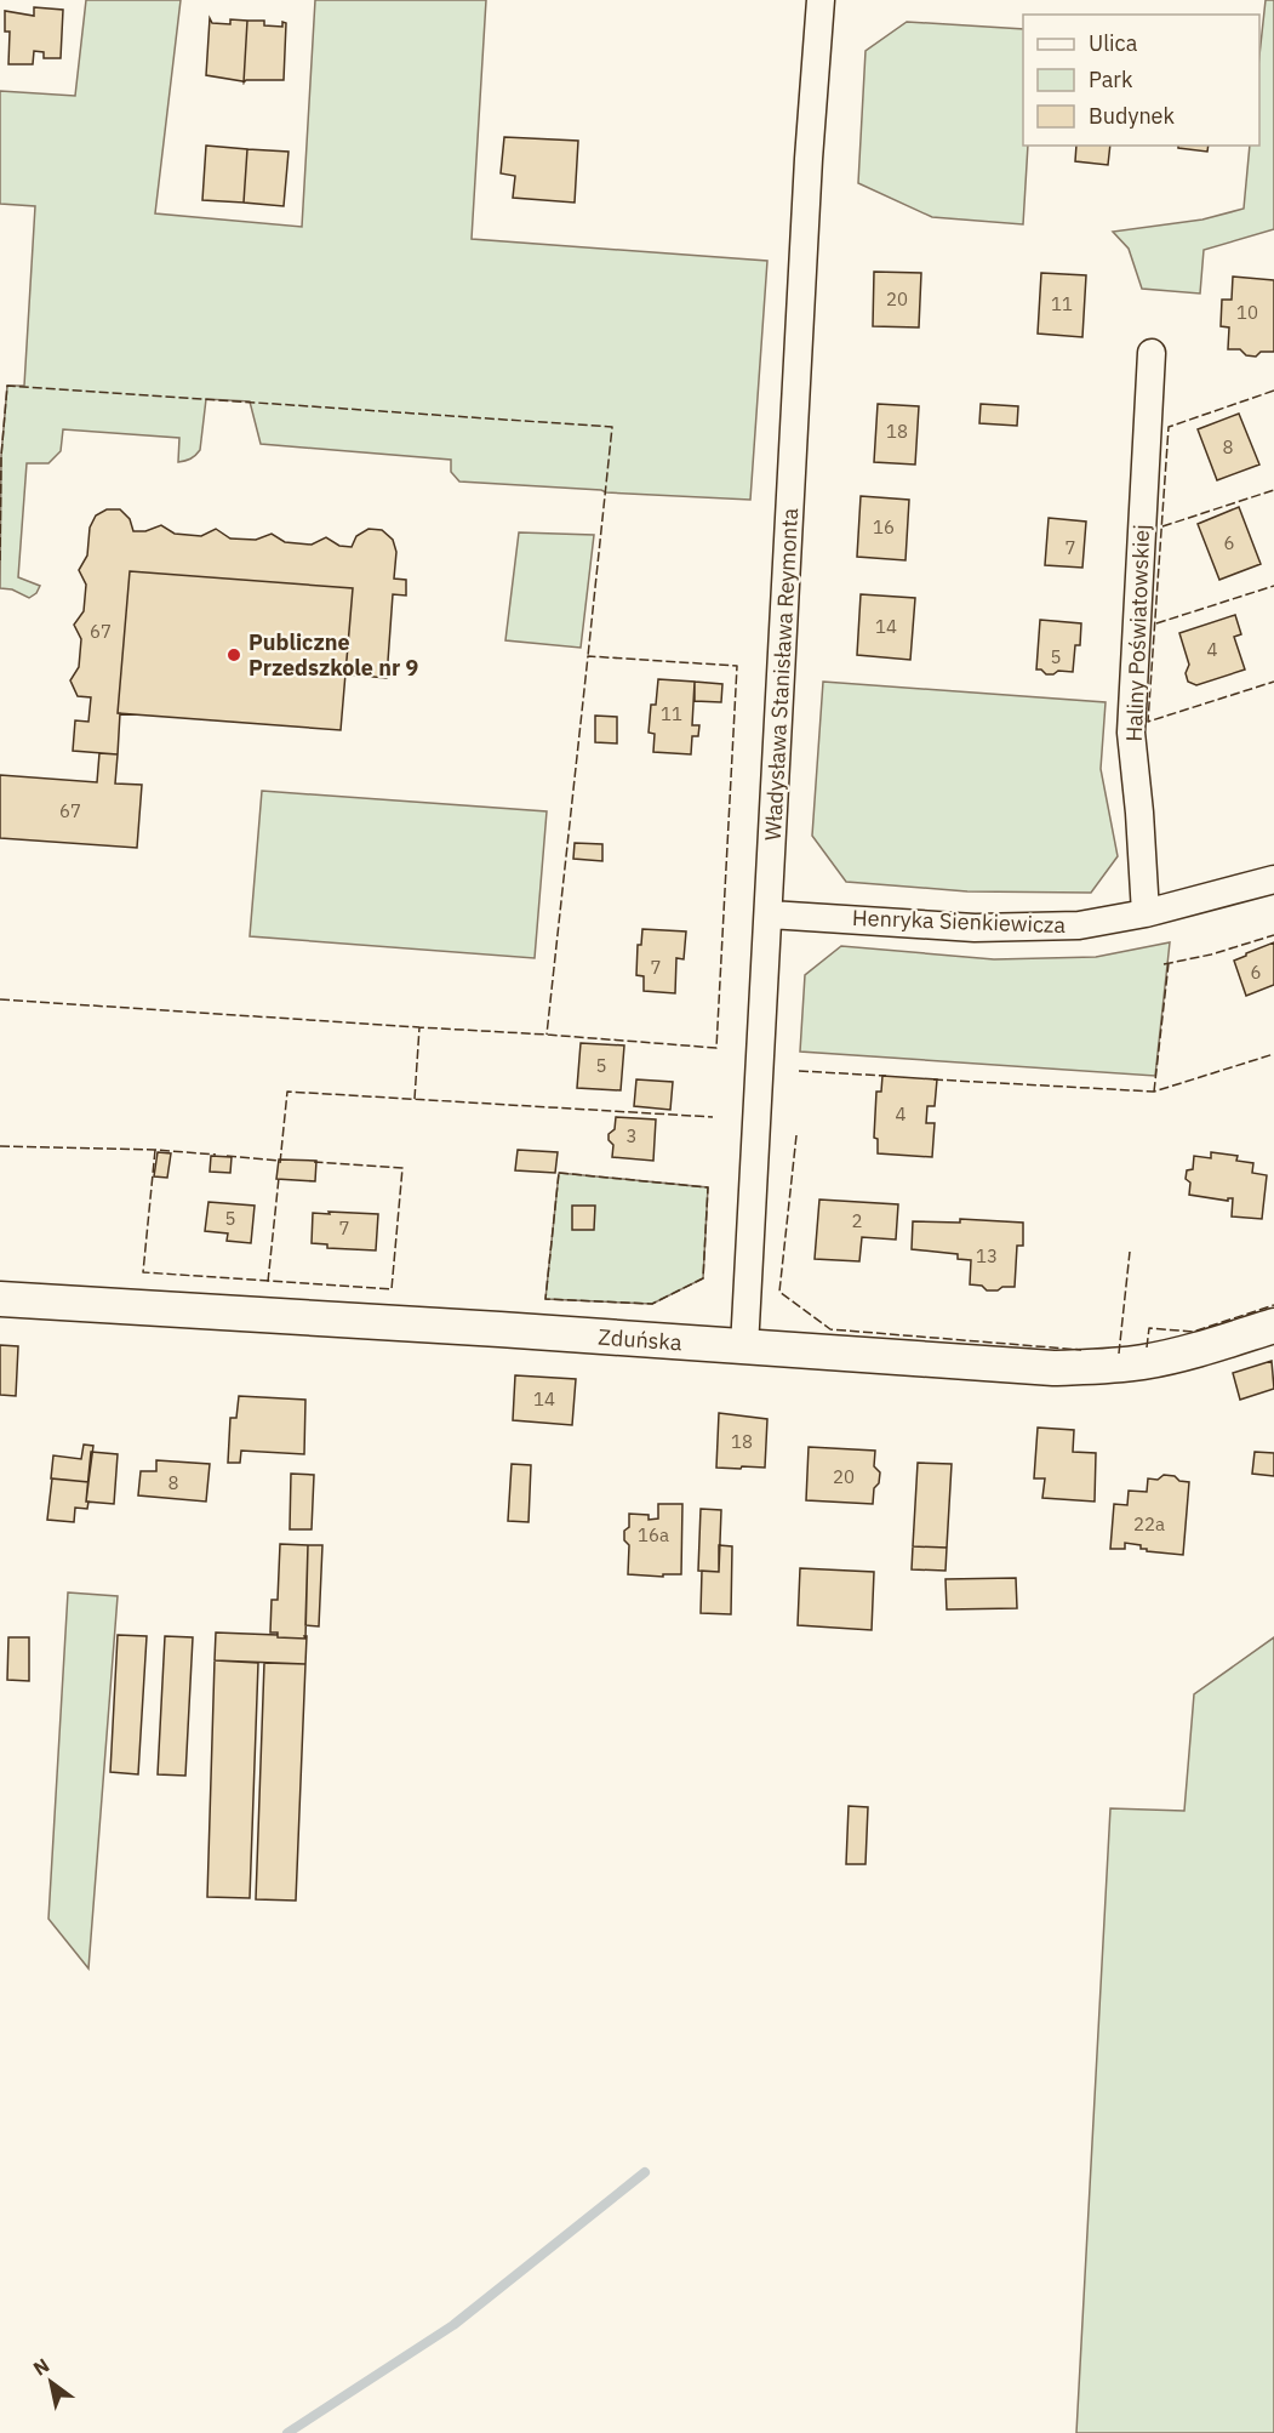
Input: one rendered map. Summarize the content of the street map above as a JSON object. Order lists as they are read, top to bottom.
{
  "streets": {
    "street": [
      "Haliny Poświatowskiej",
      "Władysława Stanisława Reymonta",
      "Henryka Sienkiewicza",
      "Zduńska"
    ]
  },
  "crossings": [
    ["Haliny Poświatowskiej", "Henryka Sienkiewicza"],
    ["Władysława Stanisława Reymonta", "Henryka Sienkiewicza"],
    ["Władysława Stanisława Reymonta", "Zduńska"]
  ],
  "places": ["Publiczne Przedszkole nr 9"],
  "house_numbers": [
    "20",
    "11",
    "10",
    "18",
    "8",
    "16",
    "6",
    "7",
    "14",
    "67",
    "4",
    "5",
    "11",
    "67",
    "7",
    "6",
    "5",
    "4",
    "3",
    "5",
    "2",
    "7",
    "13",
    "14",
    "18",
    "20",
    "8",
    "22a",
    "16a"
  ],
  "legend": ["Ulica", "Park", "Budynek"],
  "north": "top left"
}
